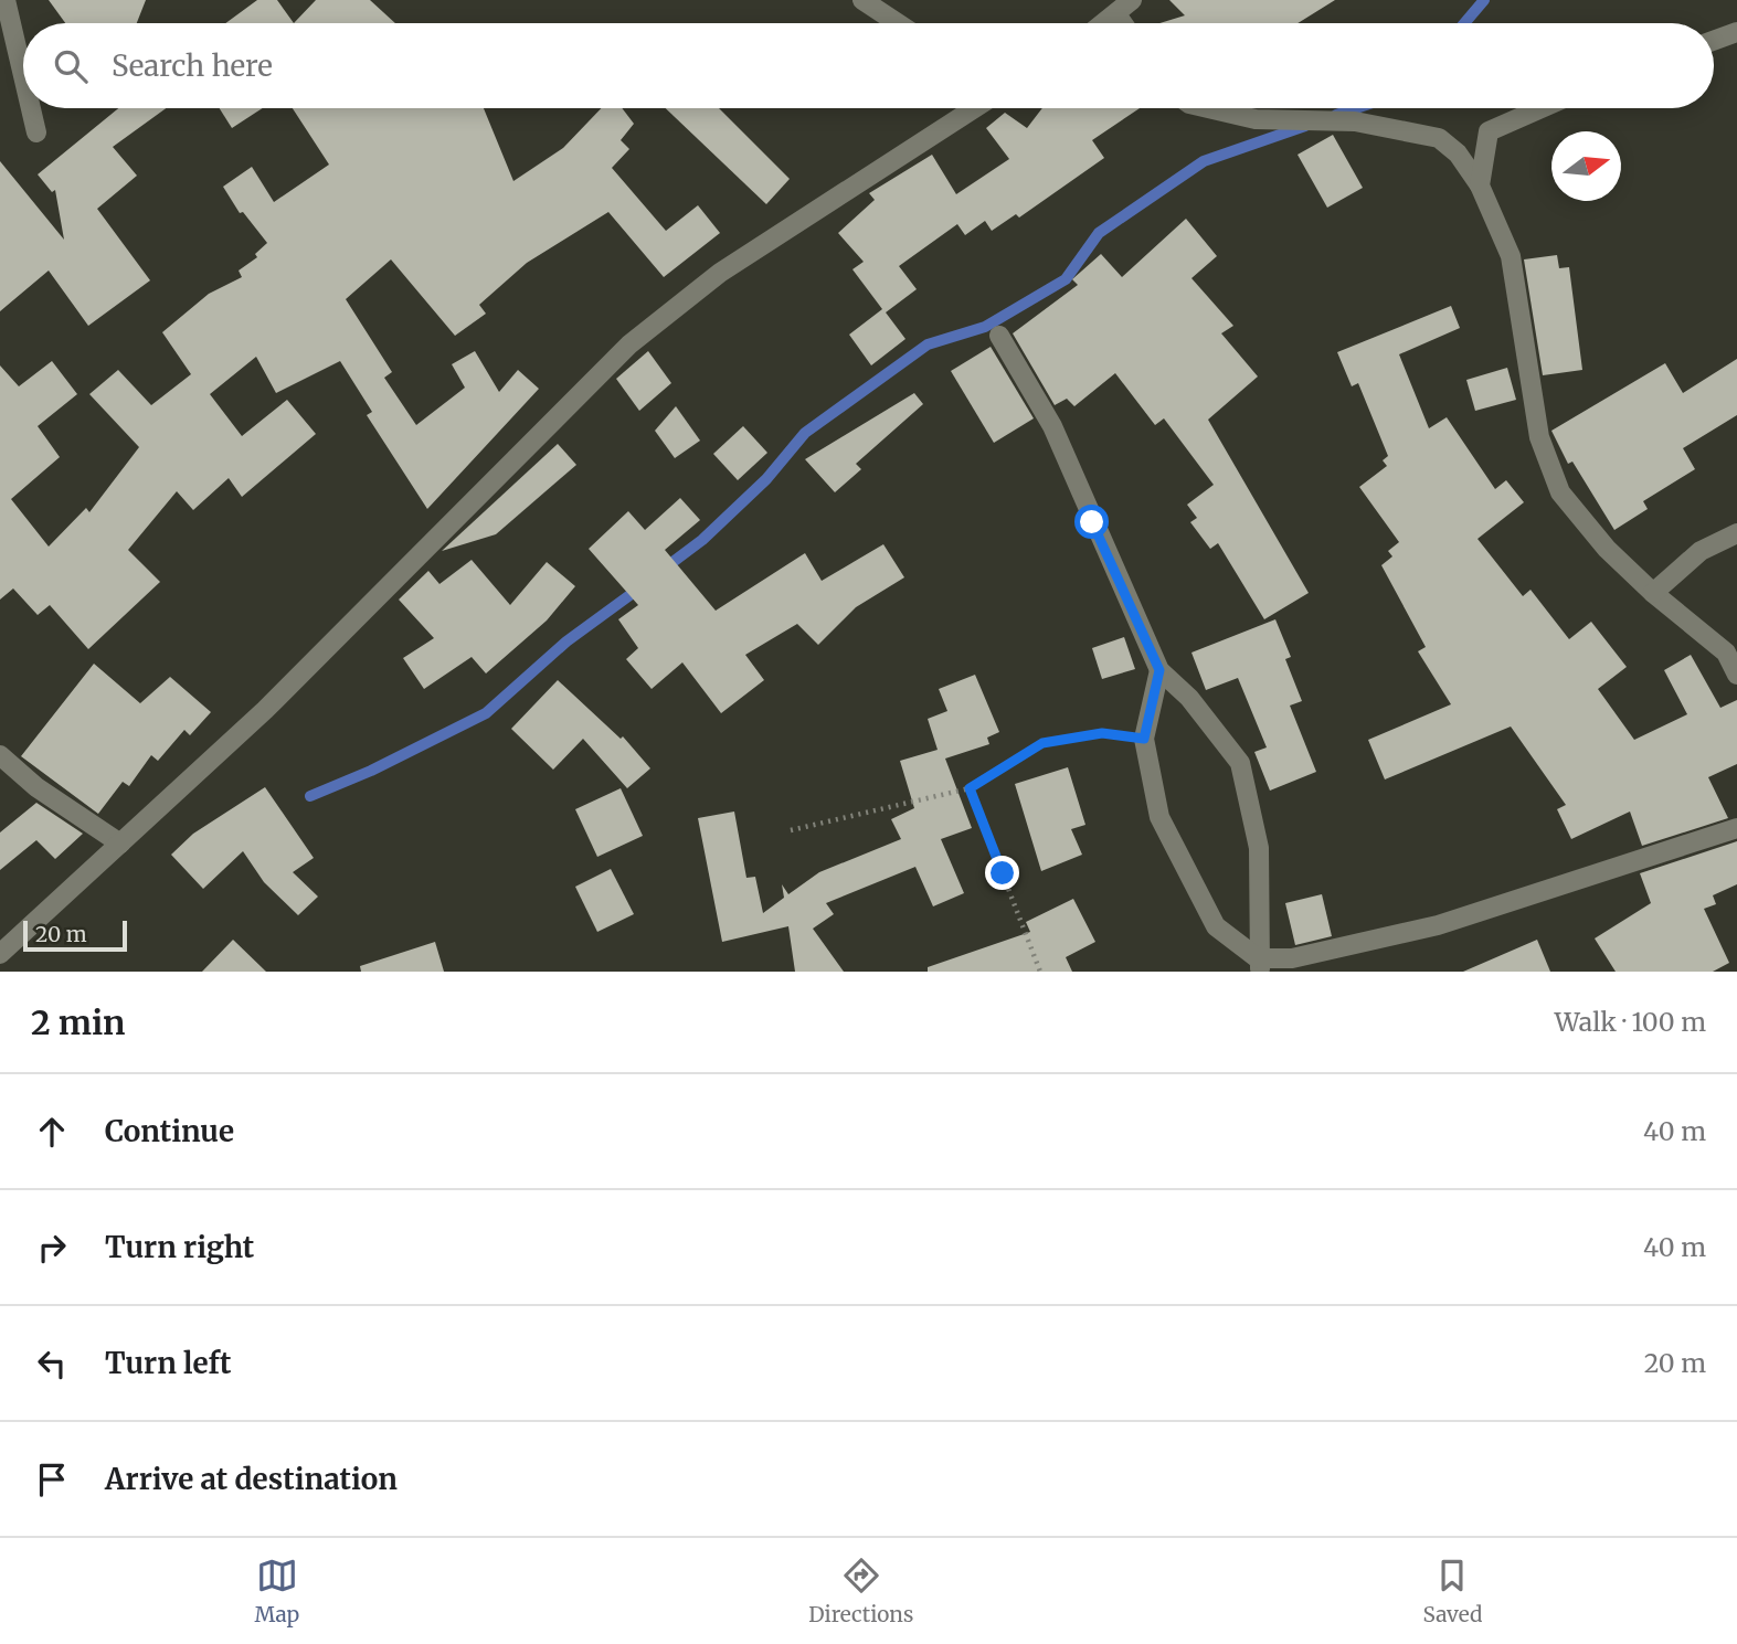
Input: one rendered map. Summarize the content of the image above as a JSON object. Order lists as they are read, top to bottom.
{
  "scale_bar": "20 m",
  "north": "right",
  "page": {
    "search": "Search here",
    "scale": "20 m",
    "heading": ["2 min", "Walk · 100 m"],
    "list": [
      ["Continue", "40 m"],
      ["Turn right", "40 m"],
      ["Turn left", "20 m"],
      "Arrive at destination"
    ],
    "nav": ["Map", "Directions", "Saved"]
  }
}
